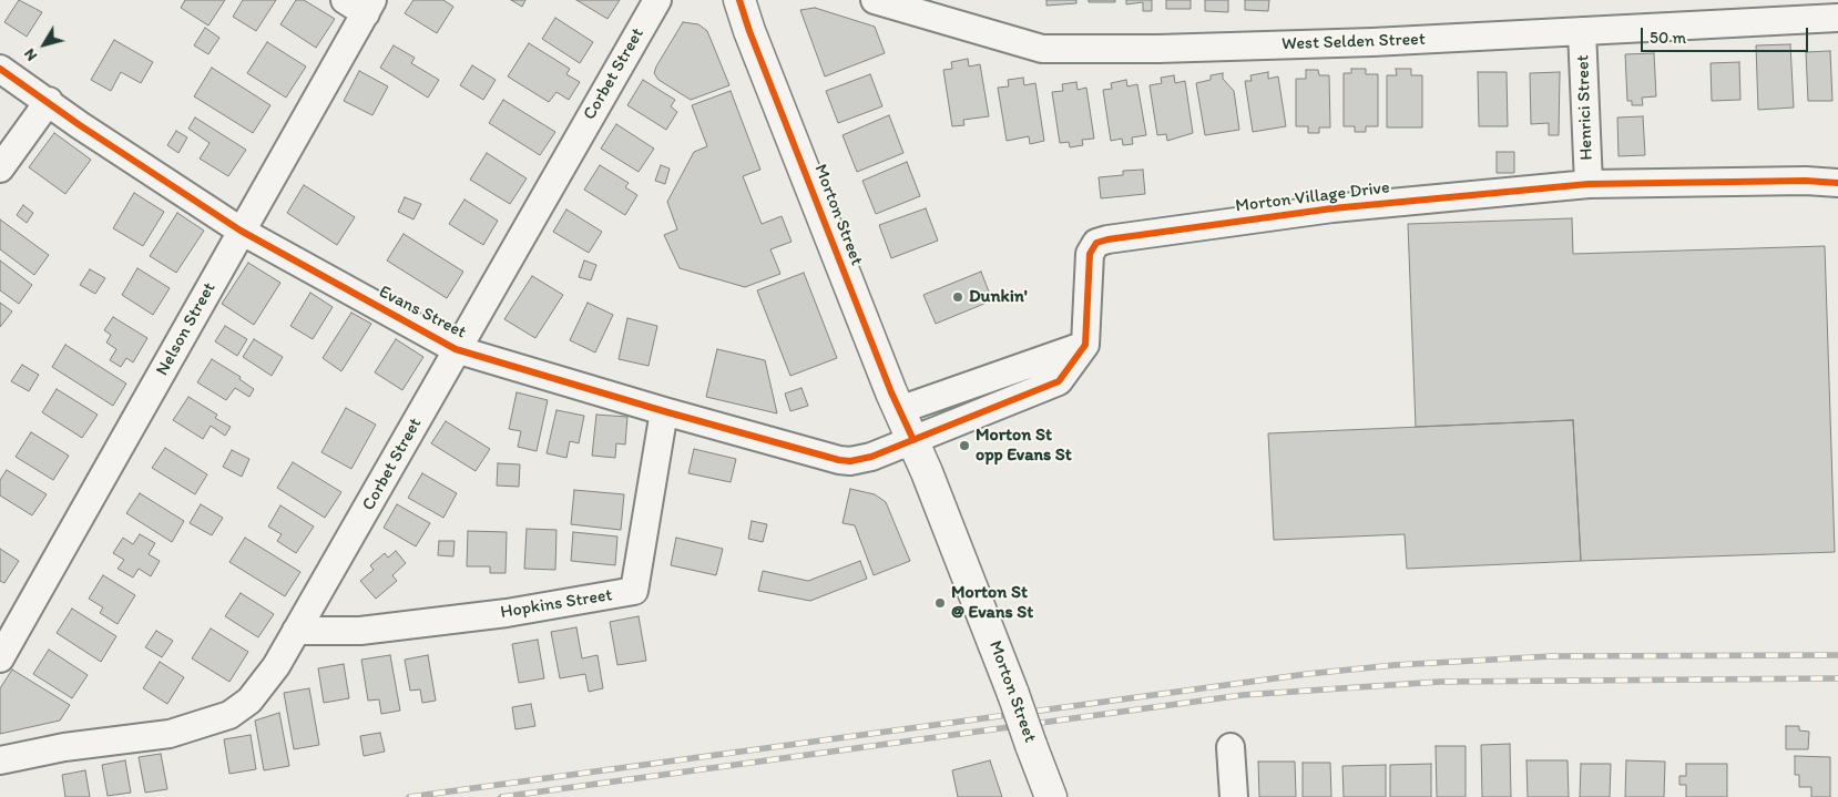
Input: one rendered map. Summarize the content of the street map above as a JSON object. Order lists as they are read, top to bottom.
{
  "streets": {
    "highway": ["Morton Street"],
    "street": [
      "West Selden Street",
      "Corbet Street",
      "Henrici Street",
      "Morton Village Drive",
      "Evans Street",
      "Nelson Street",
      "Hopkins Street"
    ]
  },
  "crossings": [
    ["West Selden Street", "Henrici Street"],
    ["Corbet Street", "Evans Street"],
    ["Corbet Street", "Hopkins Street"],
    ["Henrici Street", "Morton Village Drive"],
    ["Morton Street", "Evans Street"],
    ["Evans Street", "Nelson Street"],
    ["Evans Street", "Hopkins Street"]
  ],
  "places": ["Dunkin'", "Morton St opp Evans St", "Morton St @ Evans St"],
  "scale_bar": "50 m",
  "north": "bottom left"
}
